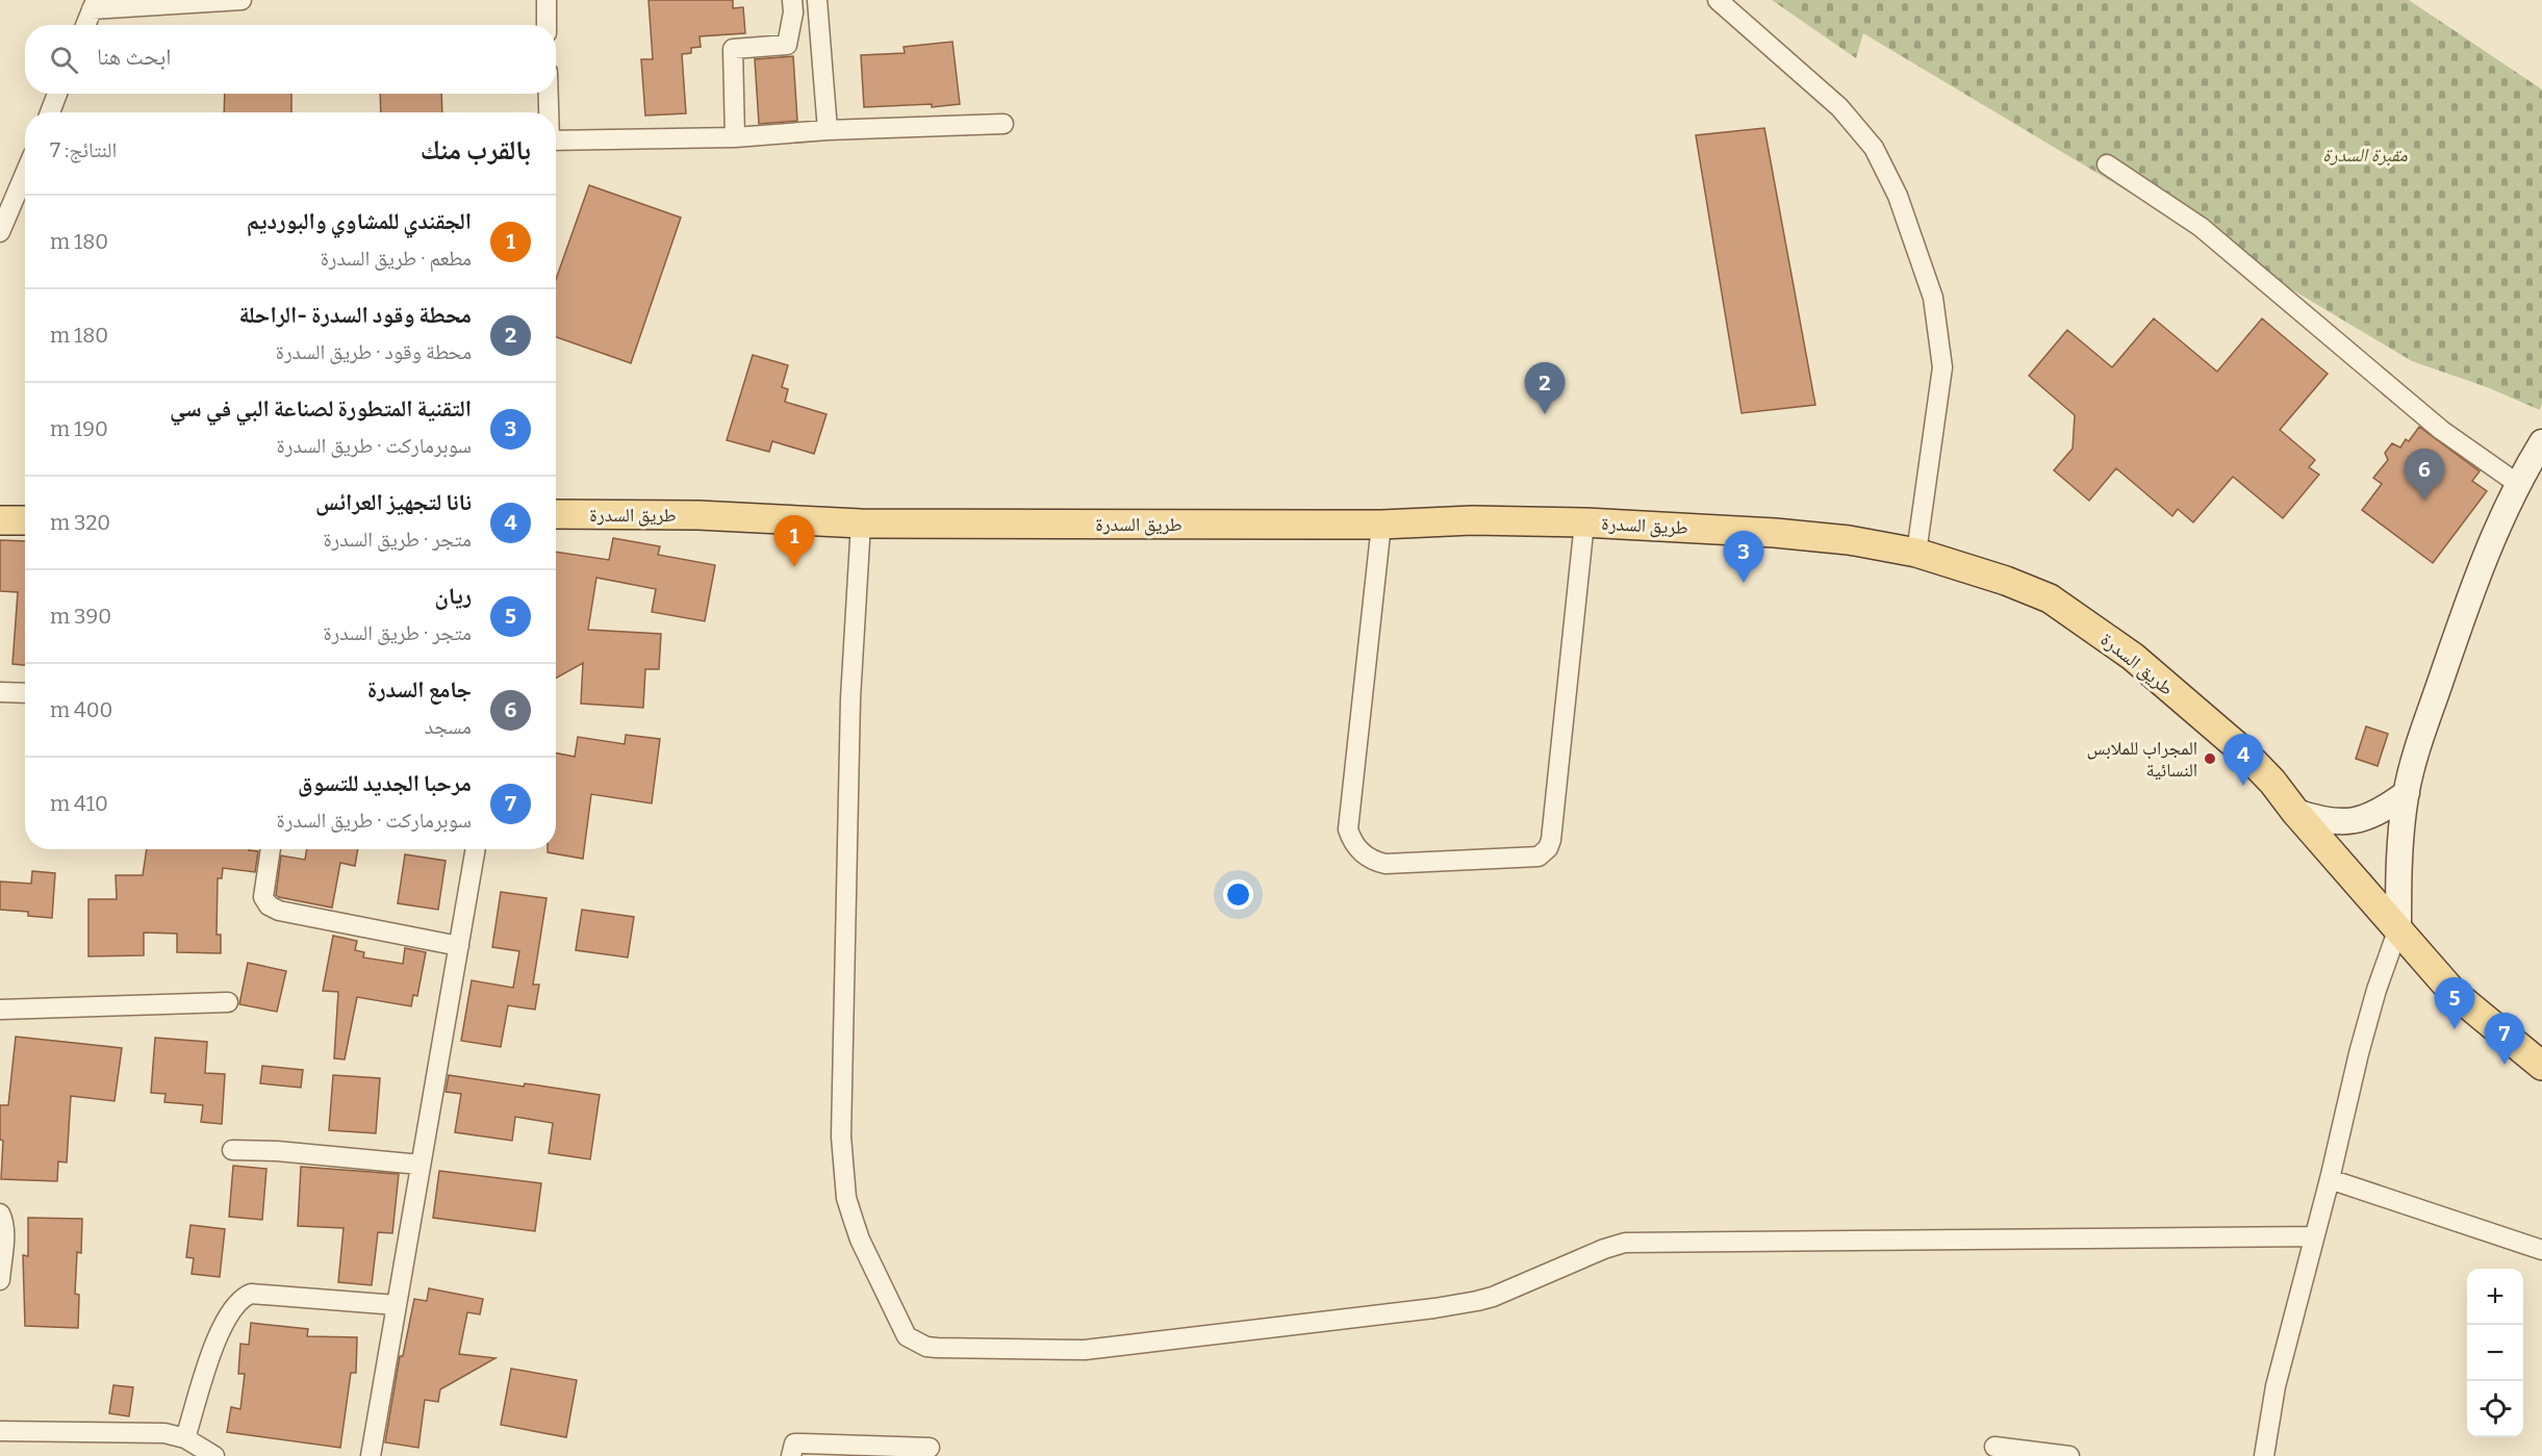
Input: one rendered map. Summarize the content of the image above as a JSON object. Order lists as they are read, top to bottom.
{
  "streets": {
    "main road": ["طريق السدرة"]
  },
  "parks": ["مقبرة السدرة"],
  "places": ["المجراب للملابس النسائية"],
  "page": {
    "search": "ابحث هنا",
    "heading": ["بالقرب منك", "النتائج: 7"],
    "list": [
      {
        "mark": "1",
        "name": "الجقندي للمشاوي والبورديم",
        "note": "مطعم · طريق السدرة",
        "value": "180 m"
      },
      {
        "mark": "2",
        "name": "محطة وقود السدرة -الراحلة",
        "note": "محطة وقود · طريق السدرة",
        "value": "180 m"
      },
      {
        "mark": "3",
        "name": "التقنية المتطورة لصناعة البي في سي",
        "note": "سوبرماركت · طريق السدرة",
        "value": "190 m"
      },
      {
        "mark": "4",
        "name": "نانا لتجهيز العرائس",
        "note": "متجر · طريق السدرة",
        "value": "320 m"
      },
      {
        "mark": "5",
        "name": "ريان",
        "note": "متجر · طريق السدرة",
        "value": "390 m"
      },
      {
        "mark": "6",
        "name": "جامع السدرة",
        "note": "مسجد",
        "value": "400 m"
      },
      {
        "mark": "7",
        "name": "مرحبا الجديد للتسوق",
        "note": "سوبرماركت · طريق السدرة",
        "value": "410 m"
      }
    ],
    "pins": [
      "2",
      "6",
      "1",
      "3",
      "4",
      "5",
      "7"
    ],
    "map_buttons": ["+", "−"]
  }
}
